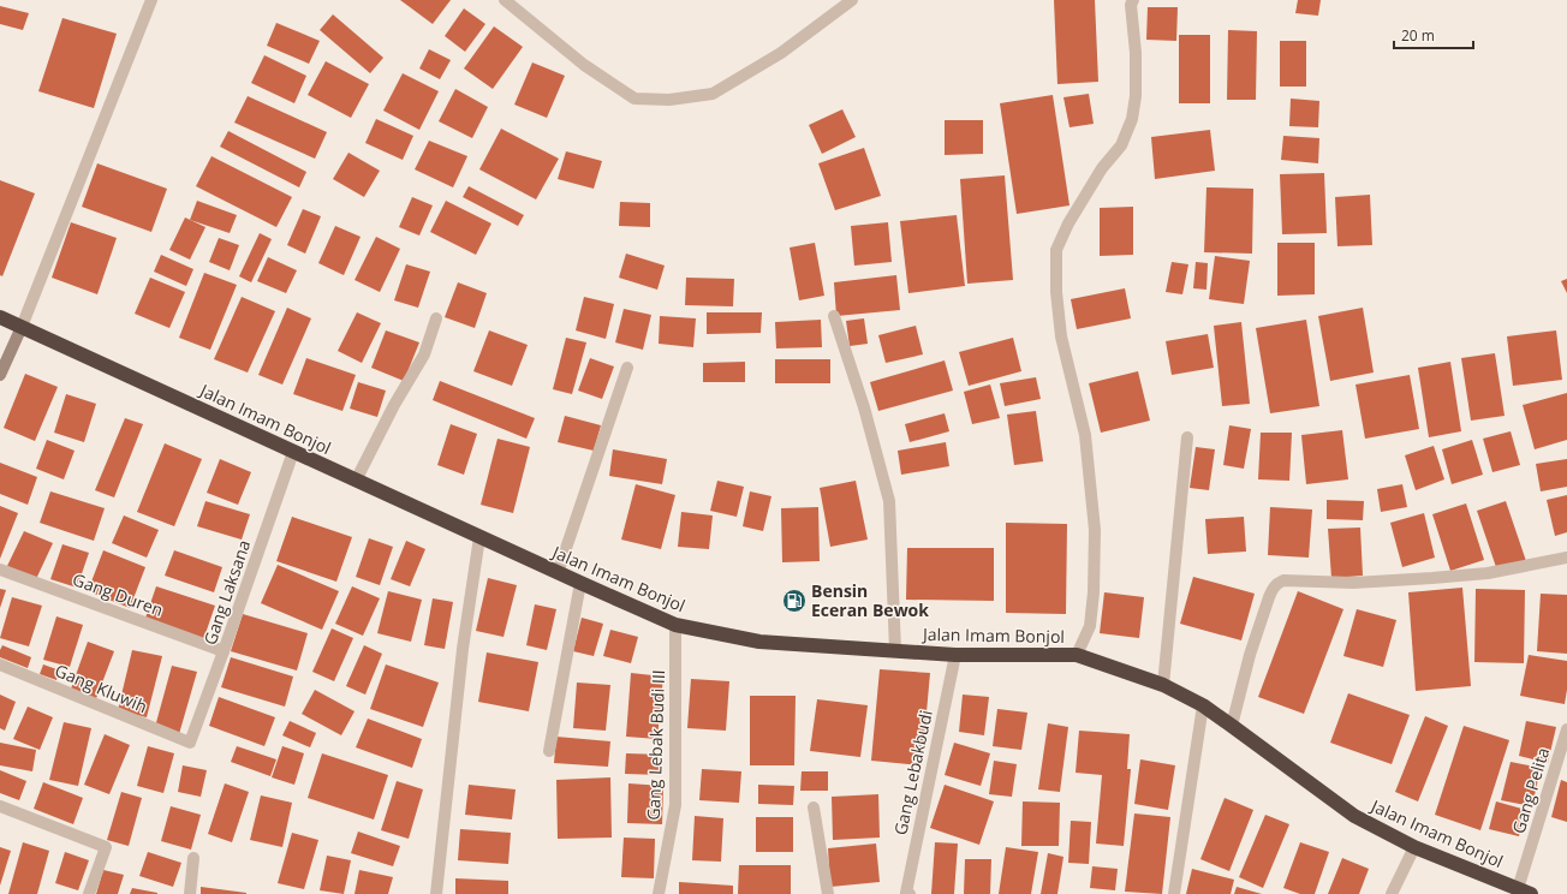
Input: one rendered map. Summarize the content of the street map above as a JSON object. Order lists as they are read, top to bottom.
{
  "streets": {
    "highway": ["Jalan Imam Bonjol"],
    "street": [
      "Gang Laksana",
      "Gang Duren",
      "Gang Kluwih",
      "Gang Lebak Budi III",
      "Gang Lebakbudi",
      "Gang Pelita"
    ]
  },
  "crossings": [
    ["Jalan Imam Bonjol", "Gang Laksana"],
    ["Jalan Imam Bonjol", "Gang Lebak Budi III"],
    ["Jalan Imam Bonjol", "Gang Lebakbudi"],
    ["Jalan Imam Bonjol", "Gang Pelita"],
    ["Gang Laksana", "Gang Duren"],
    ["Gang Laksana", "Gang Kluwih"]
  ],
  "places": {
    "fuel station": ["Bensin Eceran Bewok"]
  },
  "scale_bar": "20 m"
}
